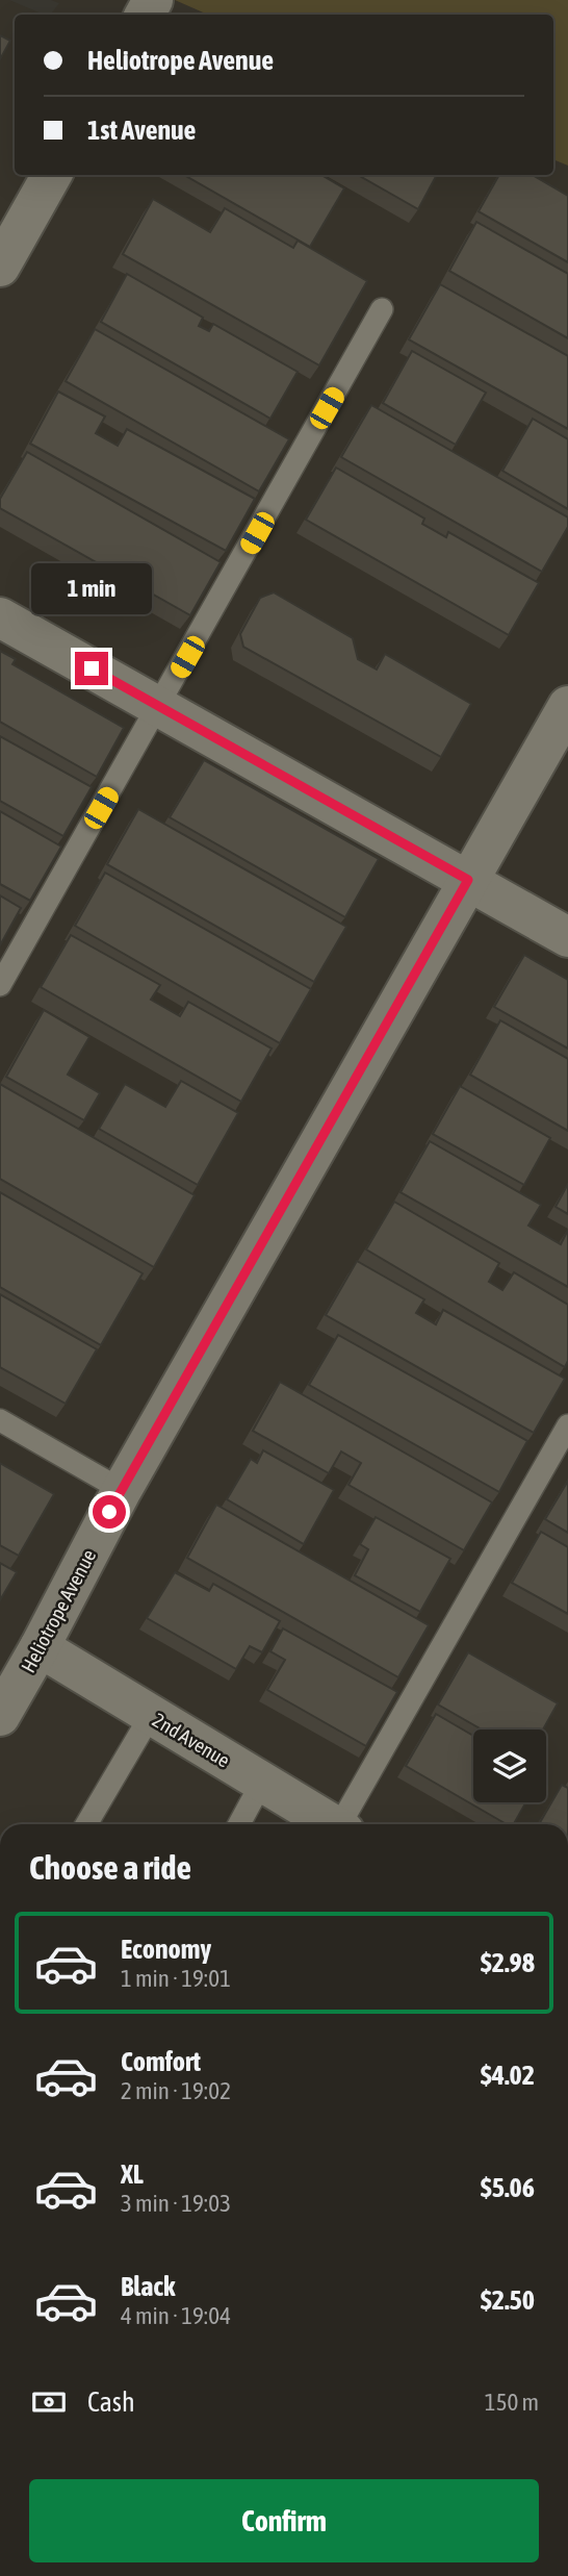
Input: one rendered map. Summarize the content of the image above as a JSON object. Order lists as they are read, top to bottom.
{
  "streets": {
    "street": ["Heliotrope Avenue", "2nd Avenue"]
  },
  "crossings": [
    ["Heliotrope Avenue", "2nd Avenue"]
  ],
  "page": {
    "banner": ["Heliotrope Avenue", "1st Avenue"],
    "bubble": "1 min",
    "heading": "Choose a ride",
    "list": [
      {
        "name": "Economy",
        "note": "1 min · 19:01",
        "value": "$2.98"
      },
      {
        "name": "Comfort",
        "note": "2 min · 19:02",
        "value": "$4.02"
      },
      {
        "name": "XL",
        "note": "3 min · 19:03",
        "value": "$5.06"
      },
      {
        "name": "Black",
        "note": "4 min · 19:04",
        "value": "$2.50"
      }
    ],
    "pay": ["Cash", "150 m"],
    "buttons": "Confirm"
  }
}
